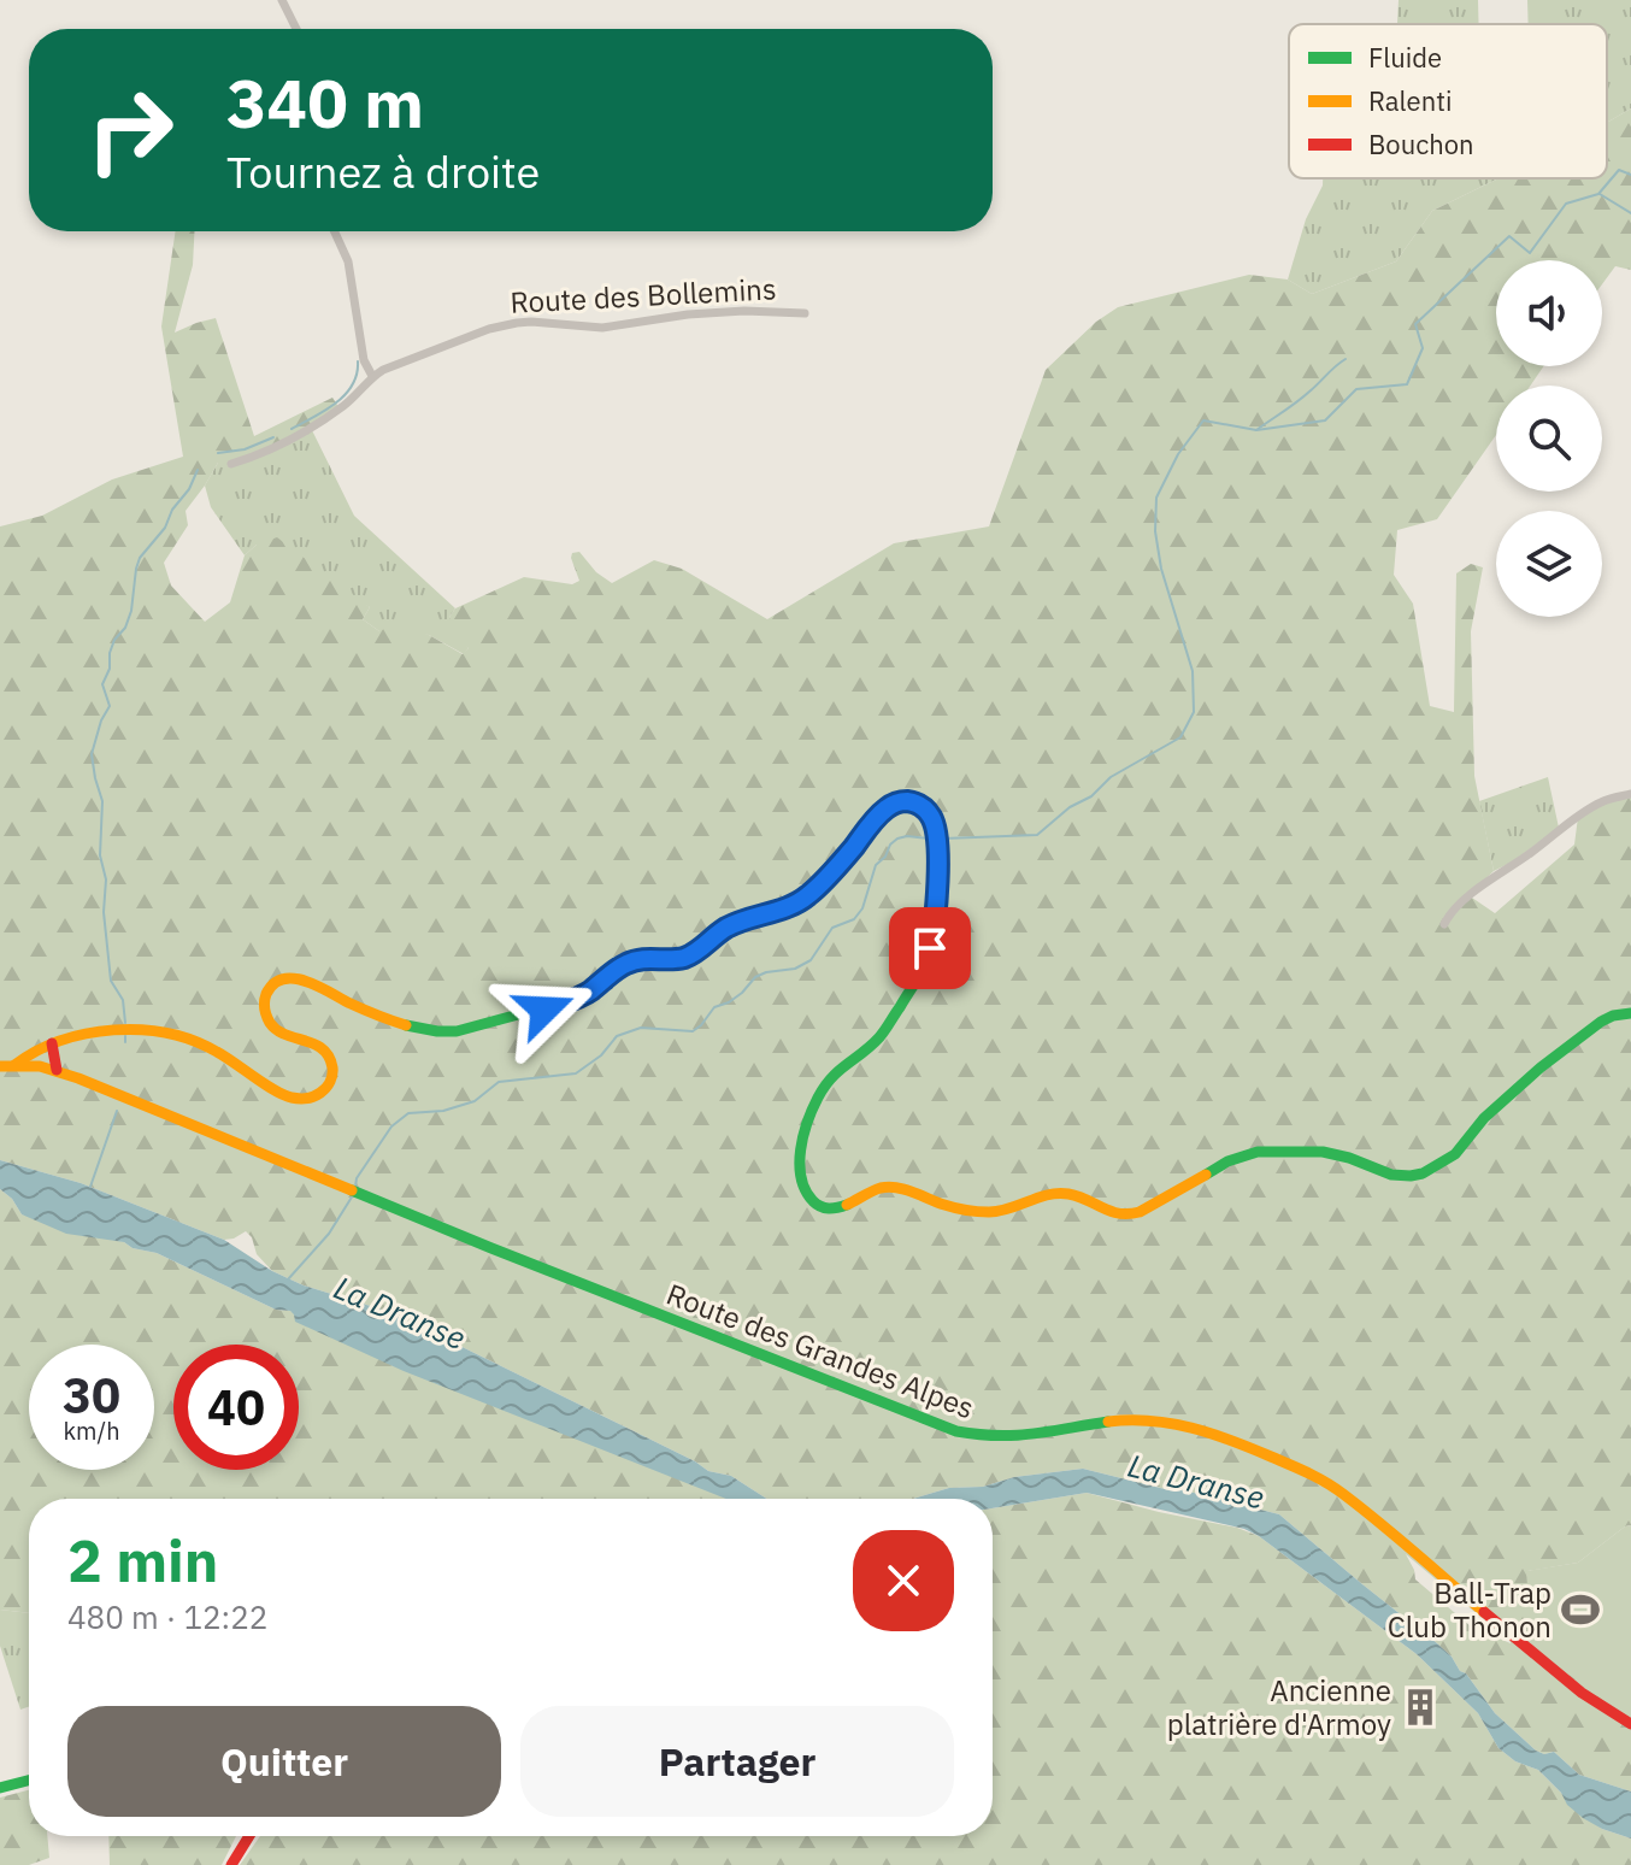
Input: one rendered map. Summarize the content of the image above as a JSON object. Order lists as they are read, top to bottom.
{
  "streets": {
    "street": ["Route des Bollemins", "Route des Grandes Alpes"]
  },
  "water": ["La Dranse"],
  "places": {
    "sports": ["Ball-Trap Club Thonon"],
    "building": ["Ancienne platrière d'Armoy"]
  },
  "legend": ["Fluide", "Ralenti", "Bouchon"],
  "page": {
    "turn": ["340 m", "Tournez à droite"],
    "speed": "30 km/h",
    "limit": "40",
    "heading": ["2 min", "480 m · 12:22"],
    "buttons": ["Quitter", "Partager"]
  }
}
